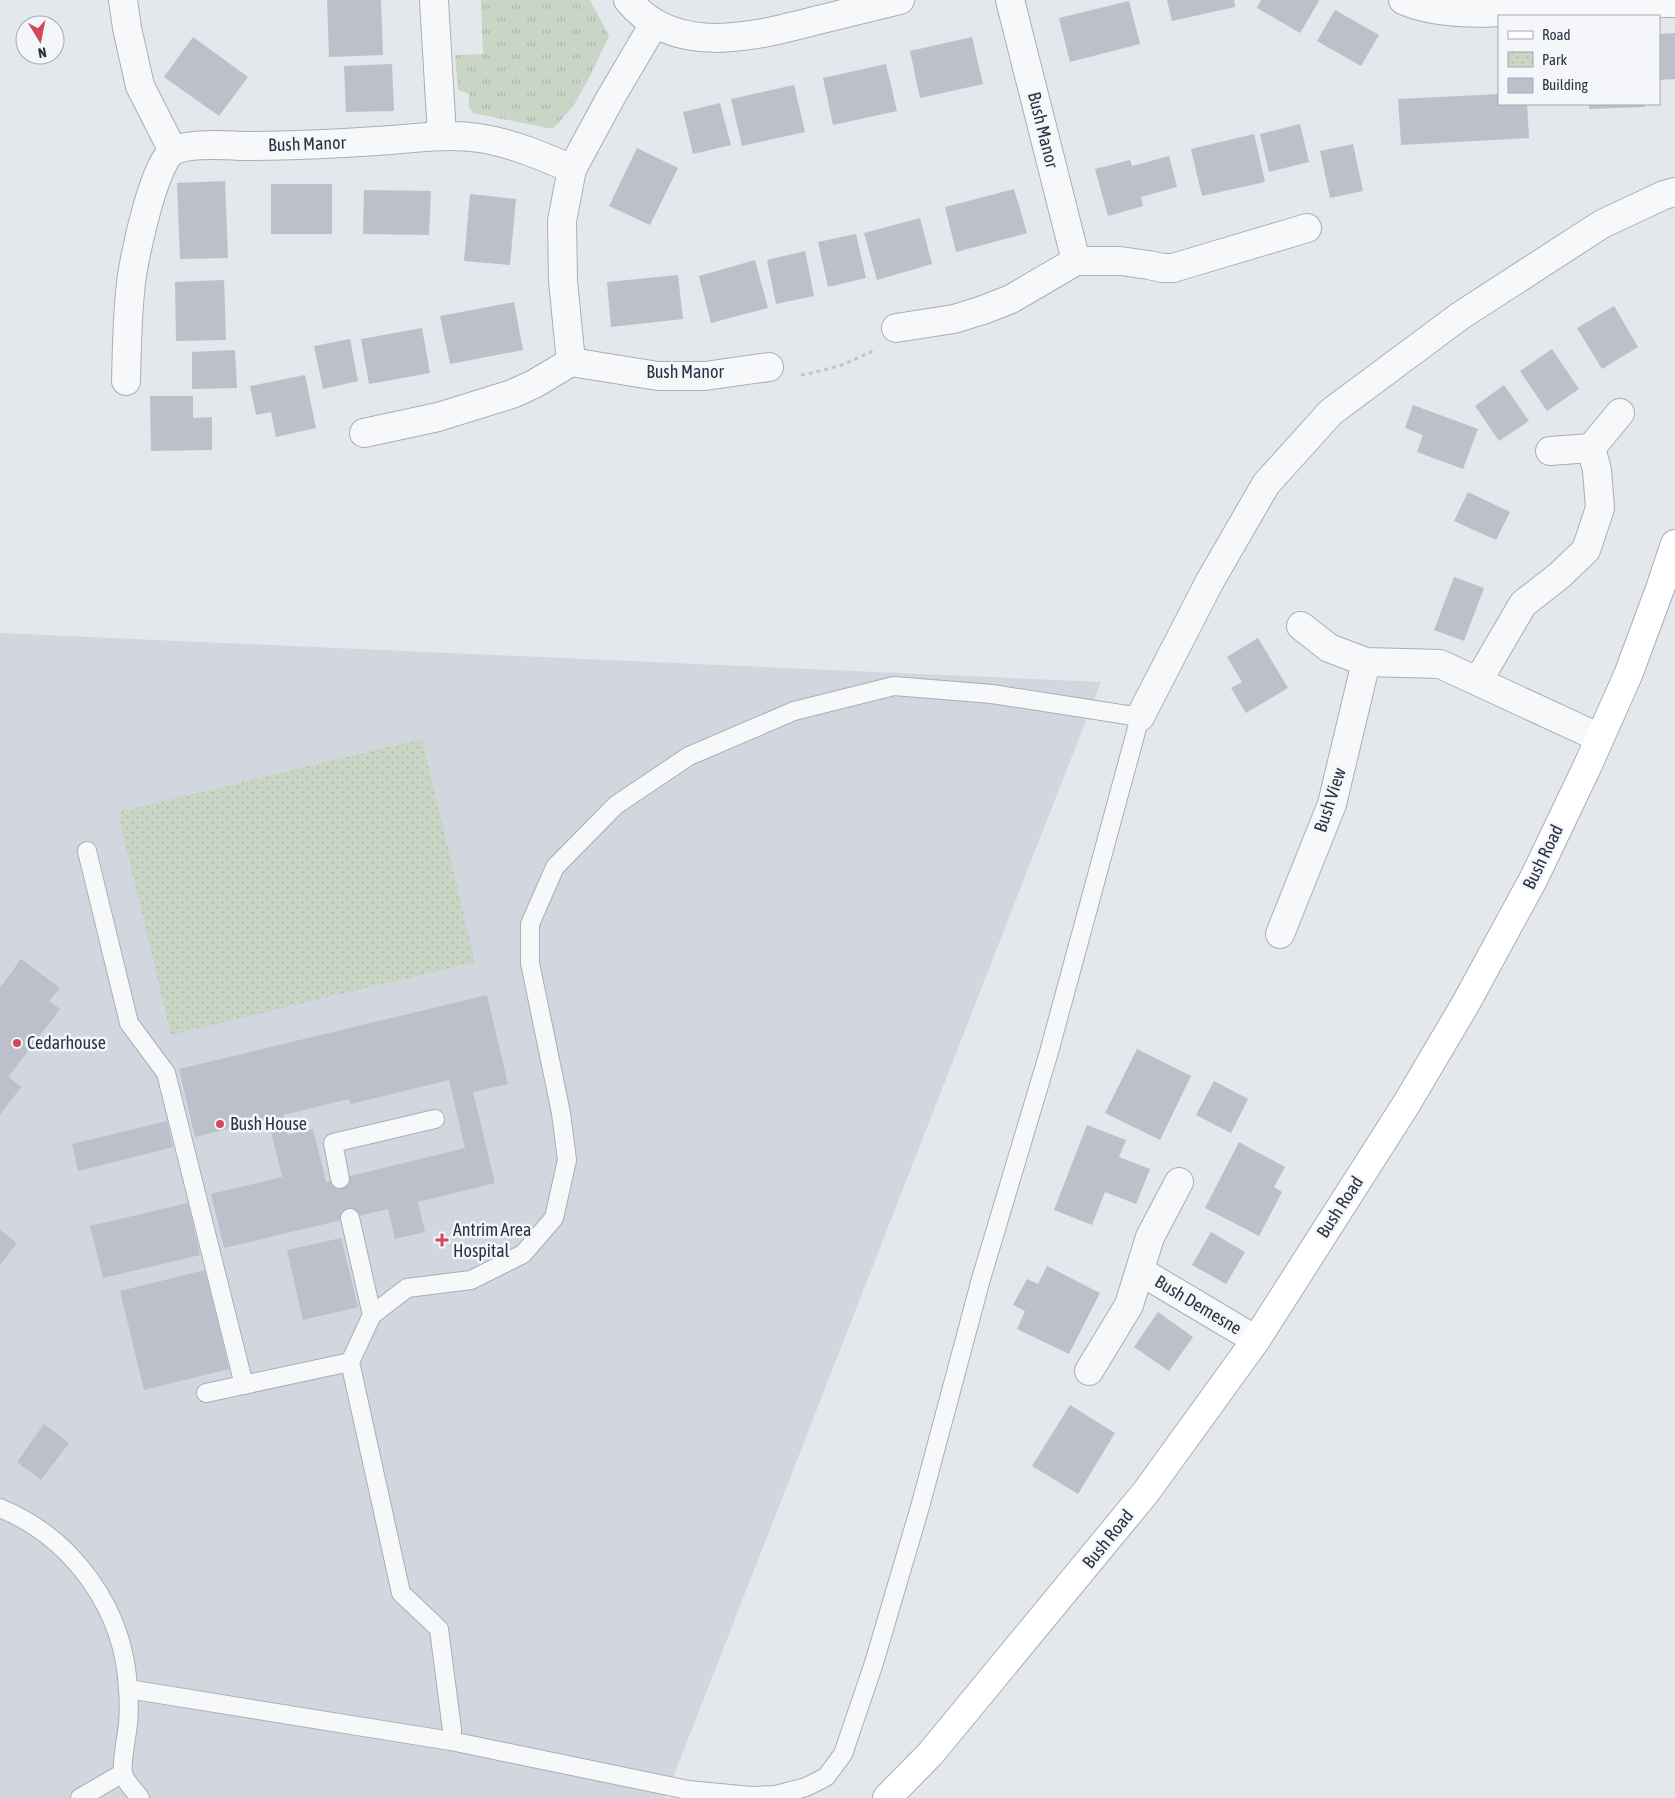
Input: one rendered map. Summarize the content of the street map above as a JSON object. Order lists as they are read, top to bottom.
{
  "streets": {
    "main road": ["Bush Road"],
    "street": ["Bush Manor", "Bush View", "Bush Demesne"]
  },
  "crossings": [
    ["Bush Road", "Bush Demesne"]
  ],
  "places": {
    "other": ["Cedarhouse", "Bush House"],
    "health": ["Antrim Area Hospital"]
  },
  "legend": ["Road", "Park", "Building"],
  "north": "bottom"
}
